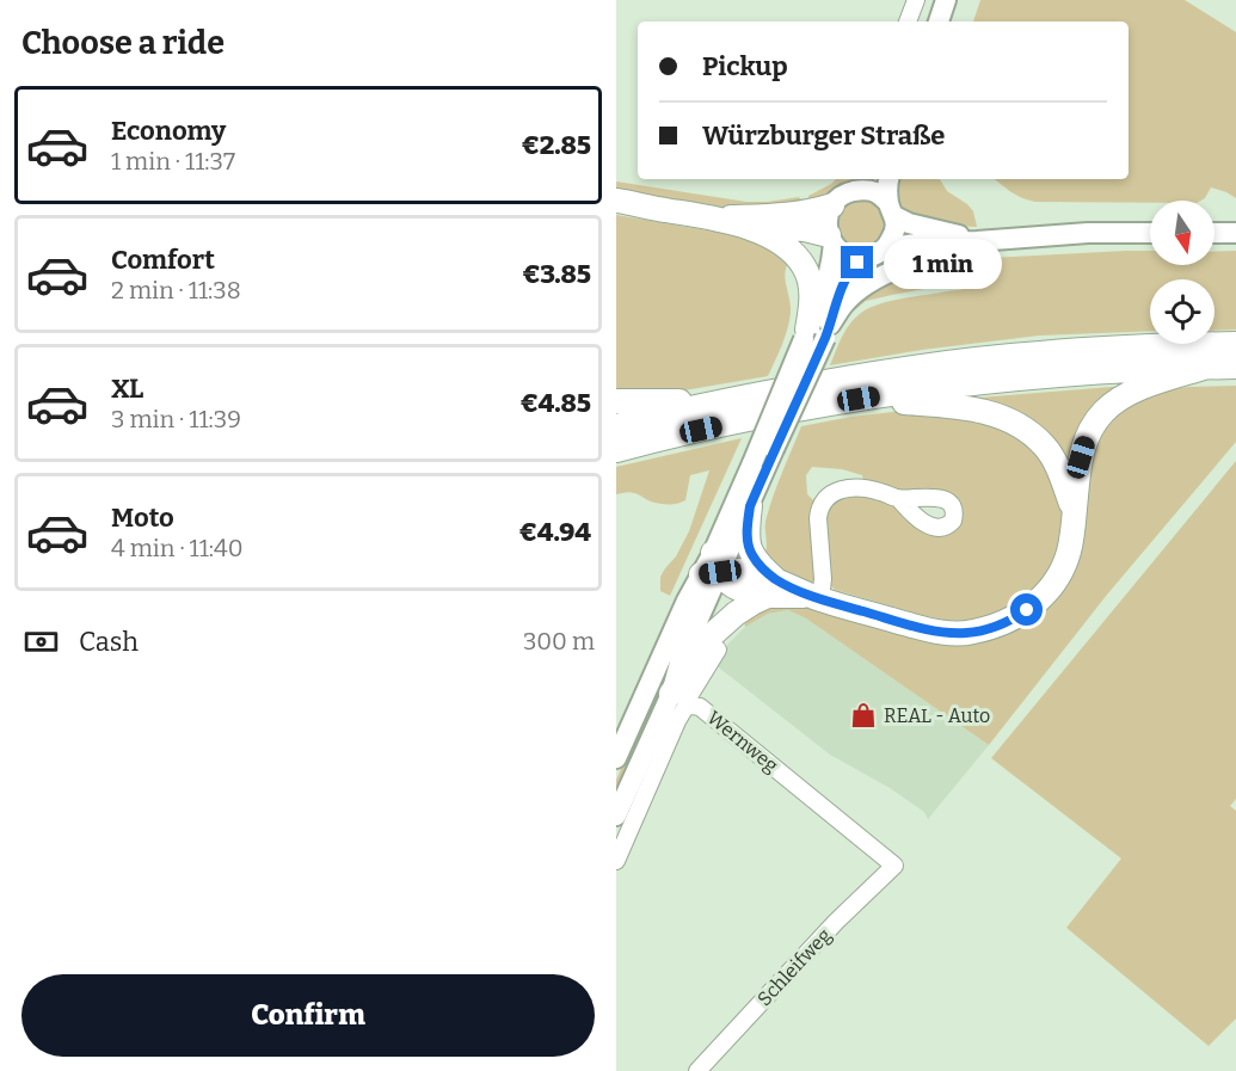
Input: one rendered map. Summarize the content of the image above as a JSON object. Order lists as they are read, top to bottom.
{
  "streets": {
    "street": ["Wernweg", "Schleifweg"]
  },
  "crossings": [
    ["Wernweg", "Schleifweg"]
  ],
  "places": {
    "shop": ["REAL - Auto"]
  },
  "north": "bottom",
  "page": {
    "heading": "Choose a ride",
    "banner": ["Pickup", "Würzburger Straße"],
    "list": [
      {
        "name": "Economy",
        "note": "1 min · 11:37",
        "value": "€2.85"
      },
      {
        "name": "Comfort",
        "note": "2 min · 11:38",
        "value": "€3.85"
      },
      {
        "name": "XL",
        "note": "3 min · 11:39",
        "value": "€4.85"
      },
      {
        "name": "Moto",
        "note": "4 min · 11:40",
        "value": "€4.94"
      }
    ],
    "bubble": "1 min",
    "pay": ["Cash", "300 m"],
    "buttons": "Confirm"
  }
}
